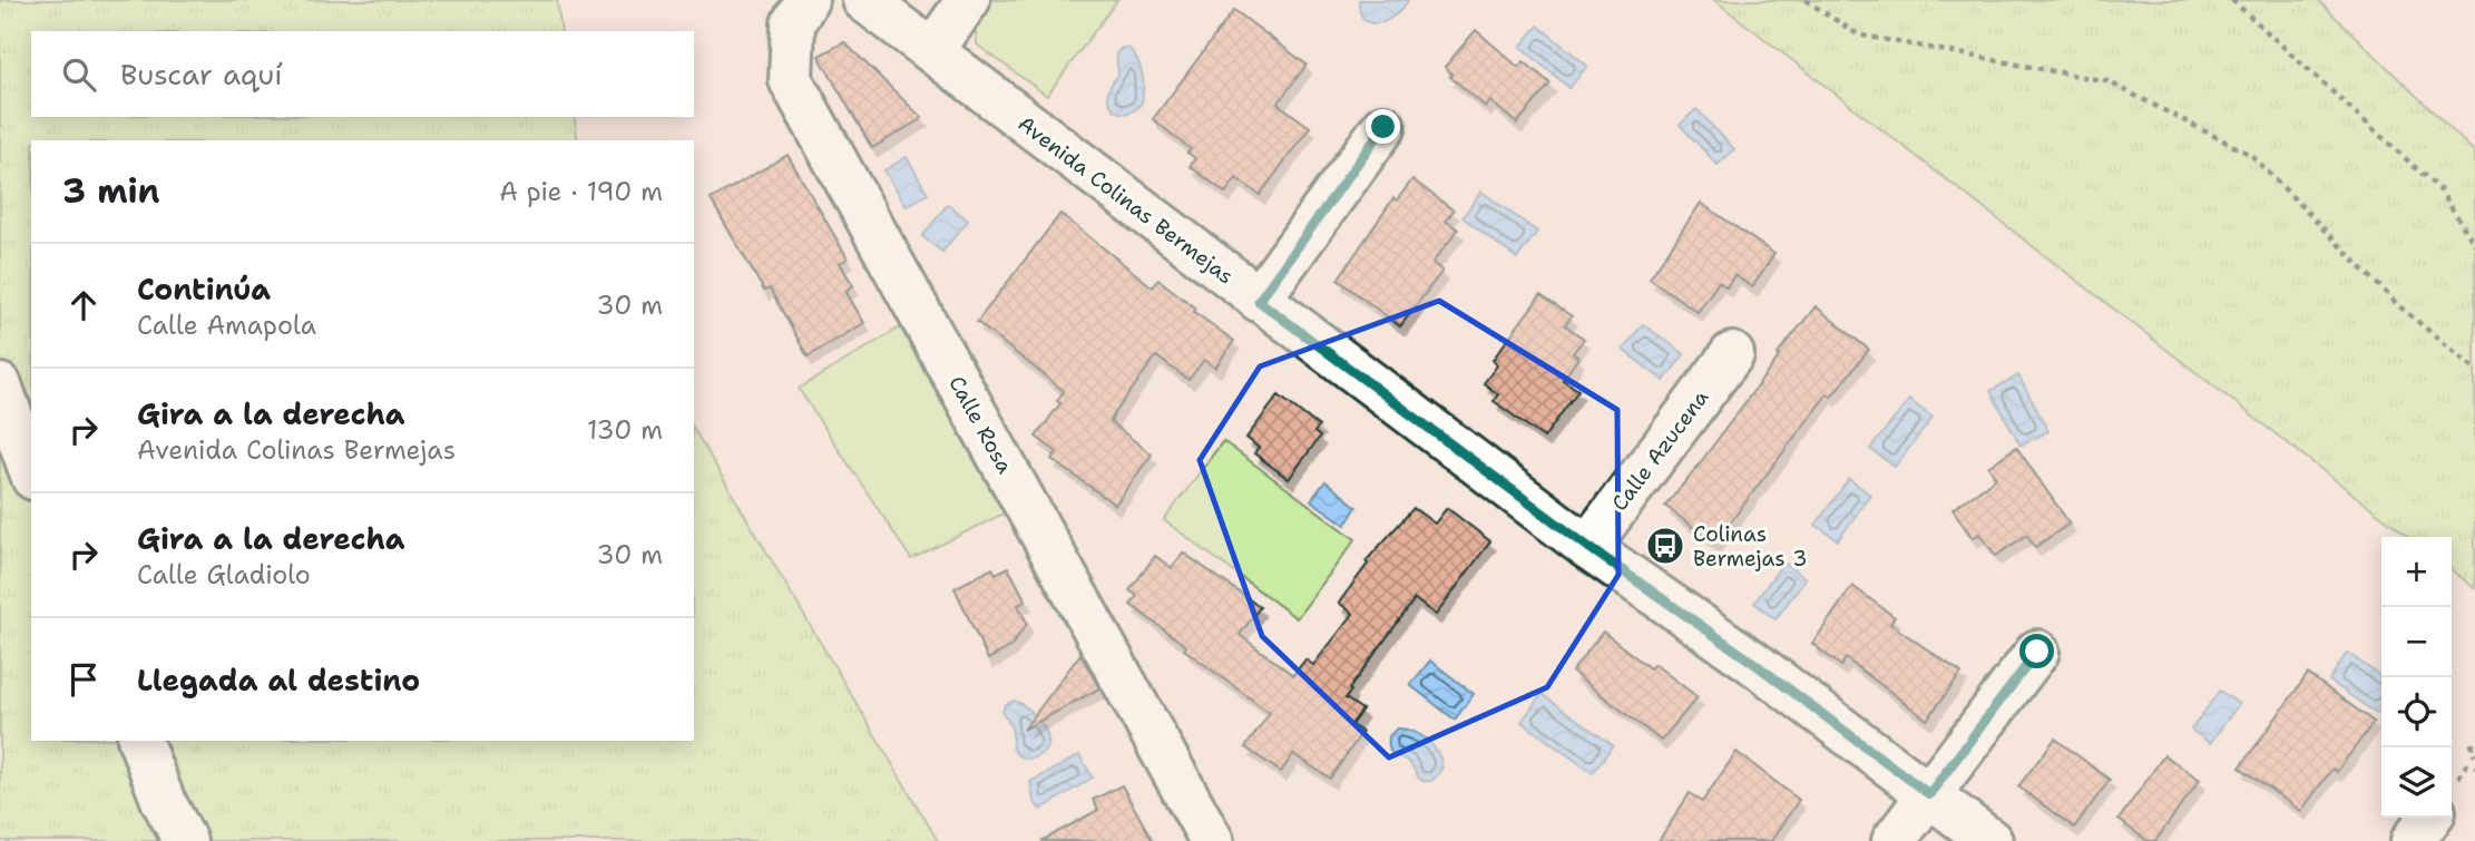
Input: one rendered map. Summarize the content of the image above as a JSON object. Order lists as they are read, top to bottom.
{
  "streets": {
    "street": ["Avenida Colinas Bermejas", "Calle Rosa", "Calle Azucena"]
  },
  "crossings": [
    ["Avenida Colinas Bermejas", "Calle Azucena"]
  ],
  "places": {
    "bus stop": ["Colinas Bermejas 3"]
  },
  "page": {
    "search": "Buscar aquí",
    "heading": ["3 min", "A pie · 190 m"],
    "list": [
      ["Continúa", "Calle Amapola", "30 m"],
      ["Gira a la derecha", "Avenida Colinas Bermejas", "130 m"],
      ["Gira a la derecha", "Calle Gladiolo", "30 m"],
      "Llegada al destino"
    ],
    "map_buttons": ["+", "−"]
  }
}
